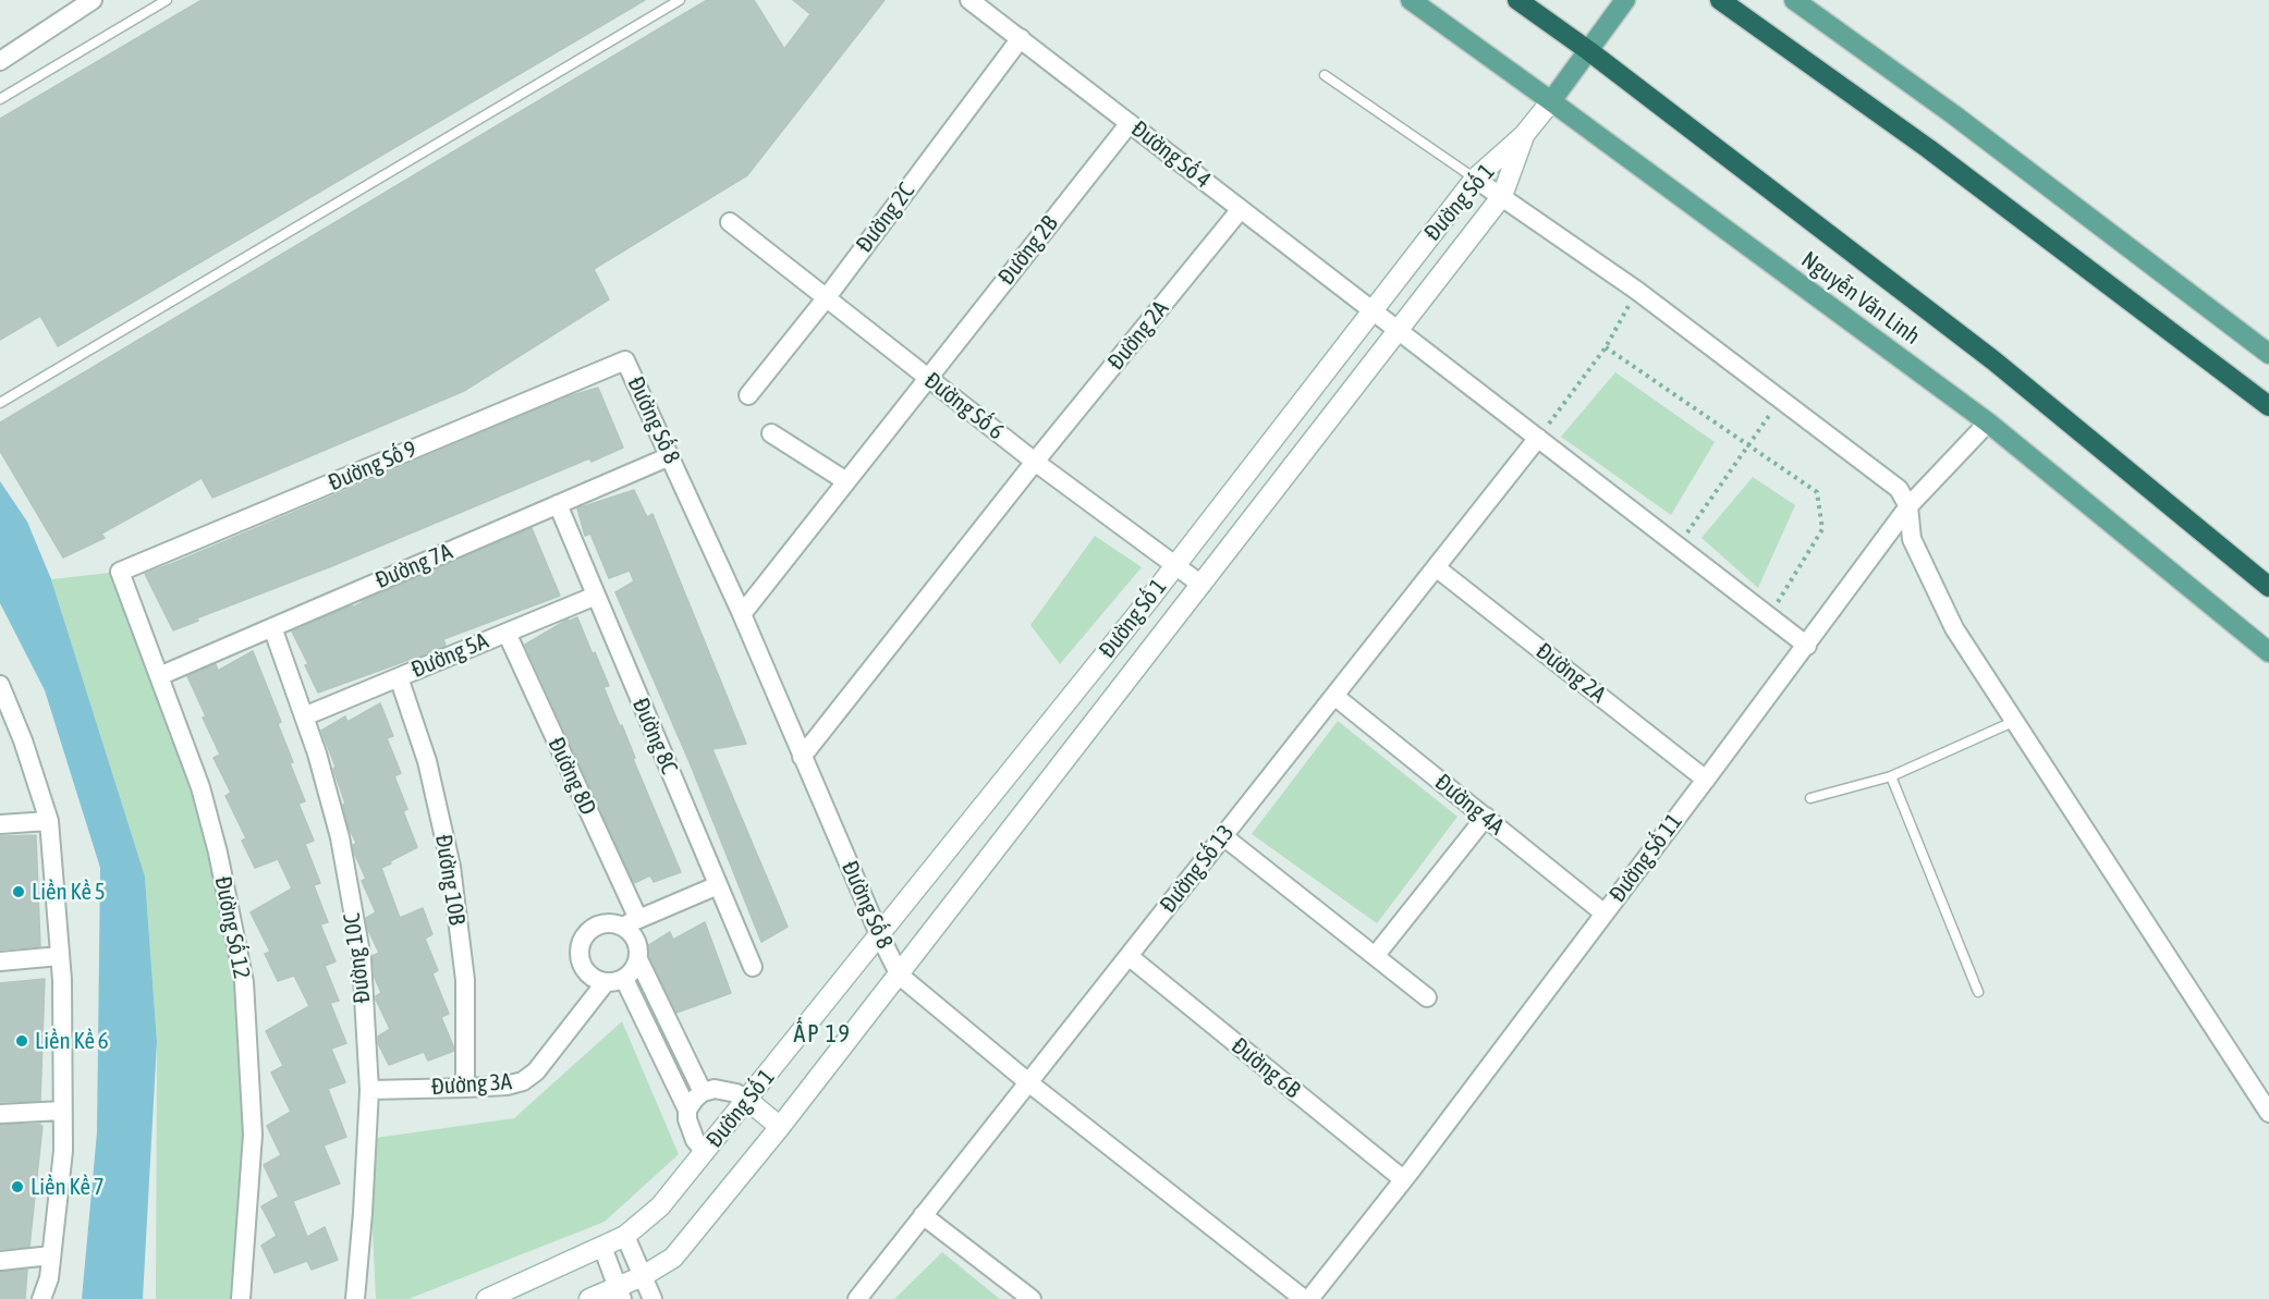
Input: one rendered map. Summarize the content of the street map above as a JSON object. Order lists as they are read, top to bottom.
{
  "streets": {
    "highway": ["Nguyễn Văn Linh"],
    "street": [
      "Đường Số 4",
      "Đường Số 1",
      "Đường 2C",
      "Đường 2B",
      "Đường 2A",
      "Đường Số 6",
      "Đường Số 8",
      "Đường Số 9",
      "Đường 7A",
      "Đường 5A",
      "Đường 8C",
      "Đường 8D",
      "Đường 4A",
      "Đường Số 11",
      "Đường Số 13",
      "Đường 10B",
      "Đường Số 12",
      "Đường 10C",
      "Đường 6B",
      "Đường 3A"
    ]
  },
  "crossings": [
    ["Đường Số 4", "Đường Số 1"],
    ["Đường Số 4", "Đường 2C"],
    ["Đường Số 4", "Đường 2B"],
    ["Đường Số 4", "Đường 2A"],
    ["Đường Số 4", "Đường Số 11"],
    ["Đường Số 4", "Đường Số 13"],
    ["Đường Số 1", "Đường Số 6"],
    ["Đường Số 1", "Đường Số 8"],
    ["Đường 2C", "Đường Số 6"],
    ["Đường 2B", "Đường Số 6"],
    ["Đường 2B", "Đường Số 8"],
    ["Nguyễn Văn Linh", "Đường Số 11"],
    ["Đường 2A", "Đường Số 6"],
    ["Đường 2A", "Đường Số 8"],
    ["Đường 2A", "Đường Số 11"],
    ["Đường 2A", "Đường Số 13"],
    ["Đường Số 8", "Đường Số 9"],
    ["Đường Số 8", "Đường 7A"],
    ["Đường Số 8", "Đường Số 13"],
    ["Đường Số 9", "Đường Số 12"],
    ["Đường 7A", "Đường 8C"],
    ["Đường 7A", "Đường Số 12"],
    ["Đường 7A", "Đường 10C"],
    ["Đường 5A", "Đường 8C"],
    ["Đường 5A", "Đường 8D"],
    ["Đường 5A", "Đường 10B"],
    ["Đường 5A", "Đường 10C"],
    ["Đường 8D", "Đường 3A"],
    ["Đường 4A", "Đường Số 11"],
    ["Đường 4A", "Đường Số 13"],
    ["Đường Số 11", "Đường 6B"],
    ["Đường Số 13", "Đường 6B"],
    ["Đường 10B", "Đường 3A"],
    ["Đường 10C", "Đường 3A"]
  ],
  "districts": ["ẤP 19"],
  "places": ["Liền Kề 5", "Liền Kề 6", "Liền Kề 7"]
}
